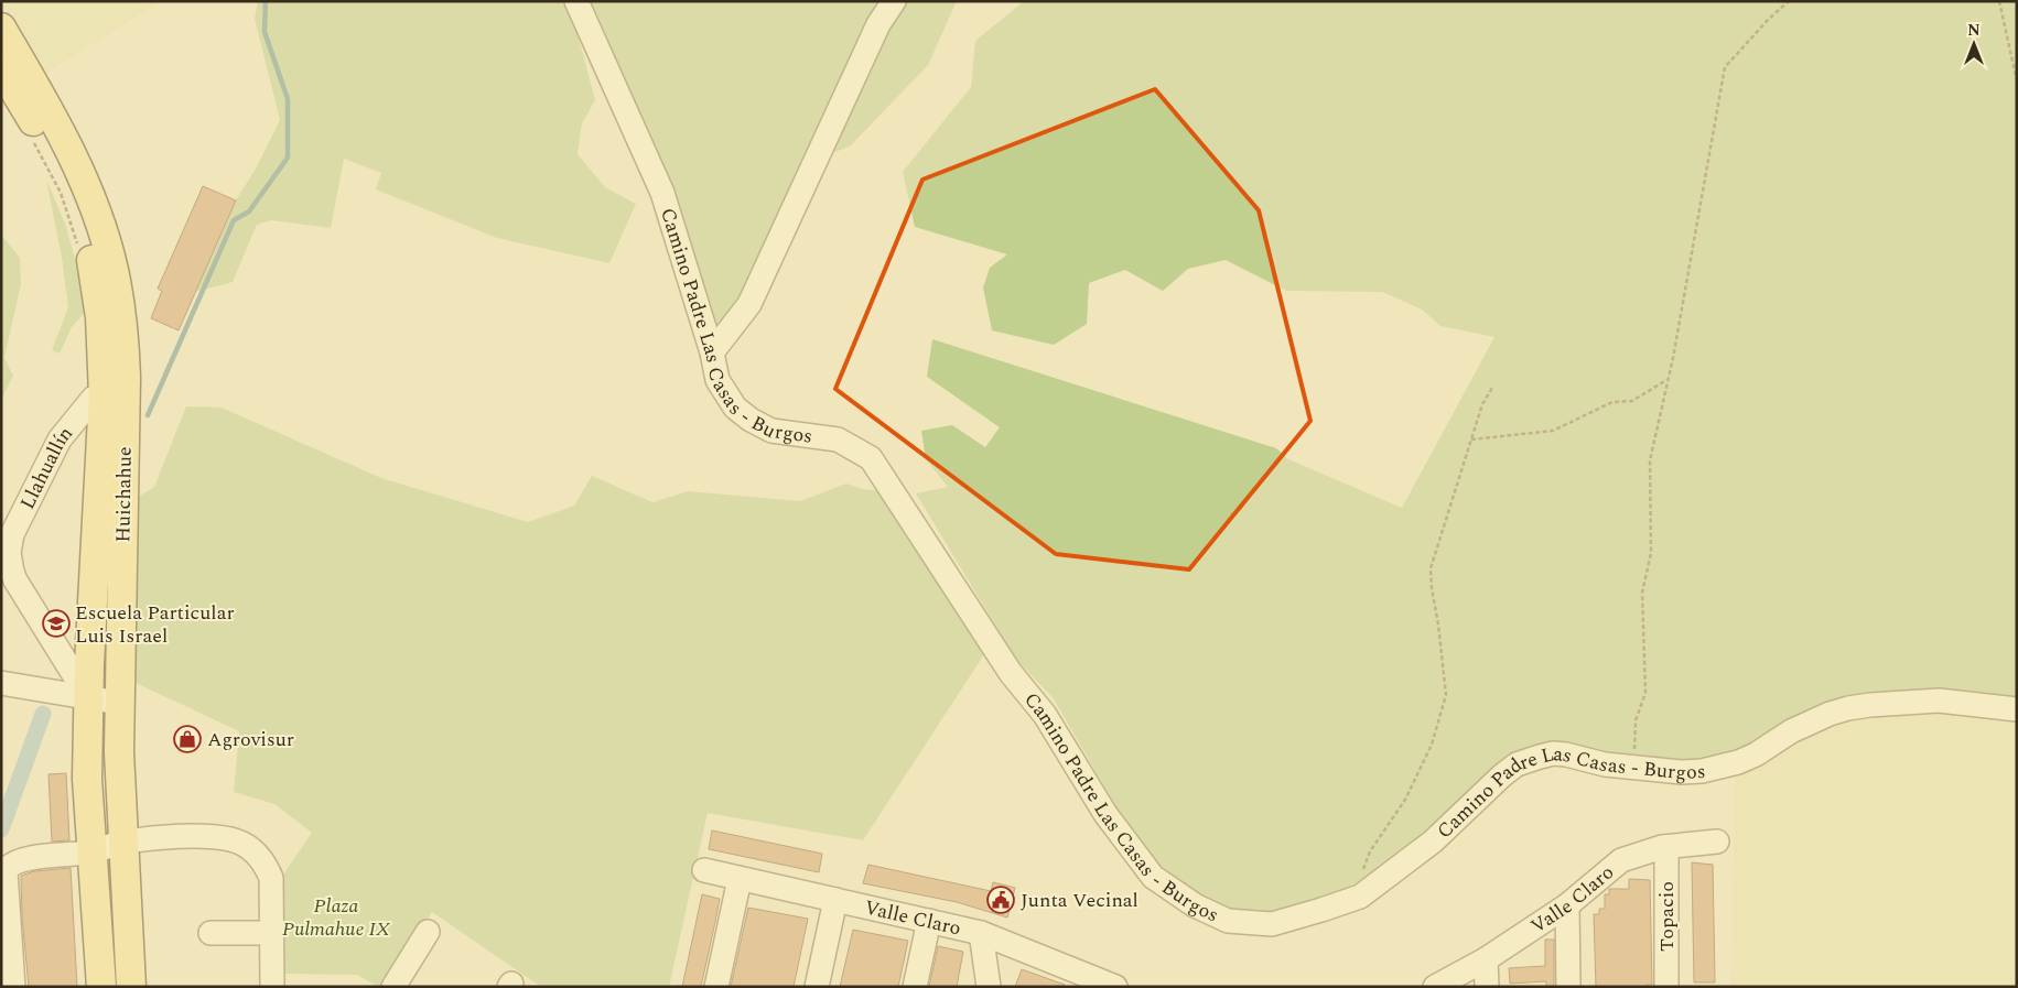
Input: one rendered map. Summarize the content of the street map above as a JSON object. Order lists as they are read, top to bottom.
{
  "streets": {
    "main road": ["Huichahue"],
    "street": [
      "Camino Padre Las Casas - Burgos",
      "Llahuallín",
      "Valle Claro",
      "Topacio"
    ]
  },
  "crossings": [
    ["Llahuallín", "Huichahue"],
    ["Valle Claro", "Topacio"]
  ],
  "parks": ["Plaza Pulmahue IX"],
  "places": {
    "school or university": ["Escuela Particular Luis Israel"],
    "shop": ["Agrovisur"],
    "public building": ["Junta Vecinal"]
  },
  "north": "top"
}
